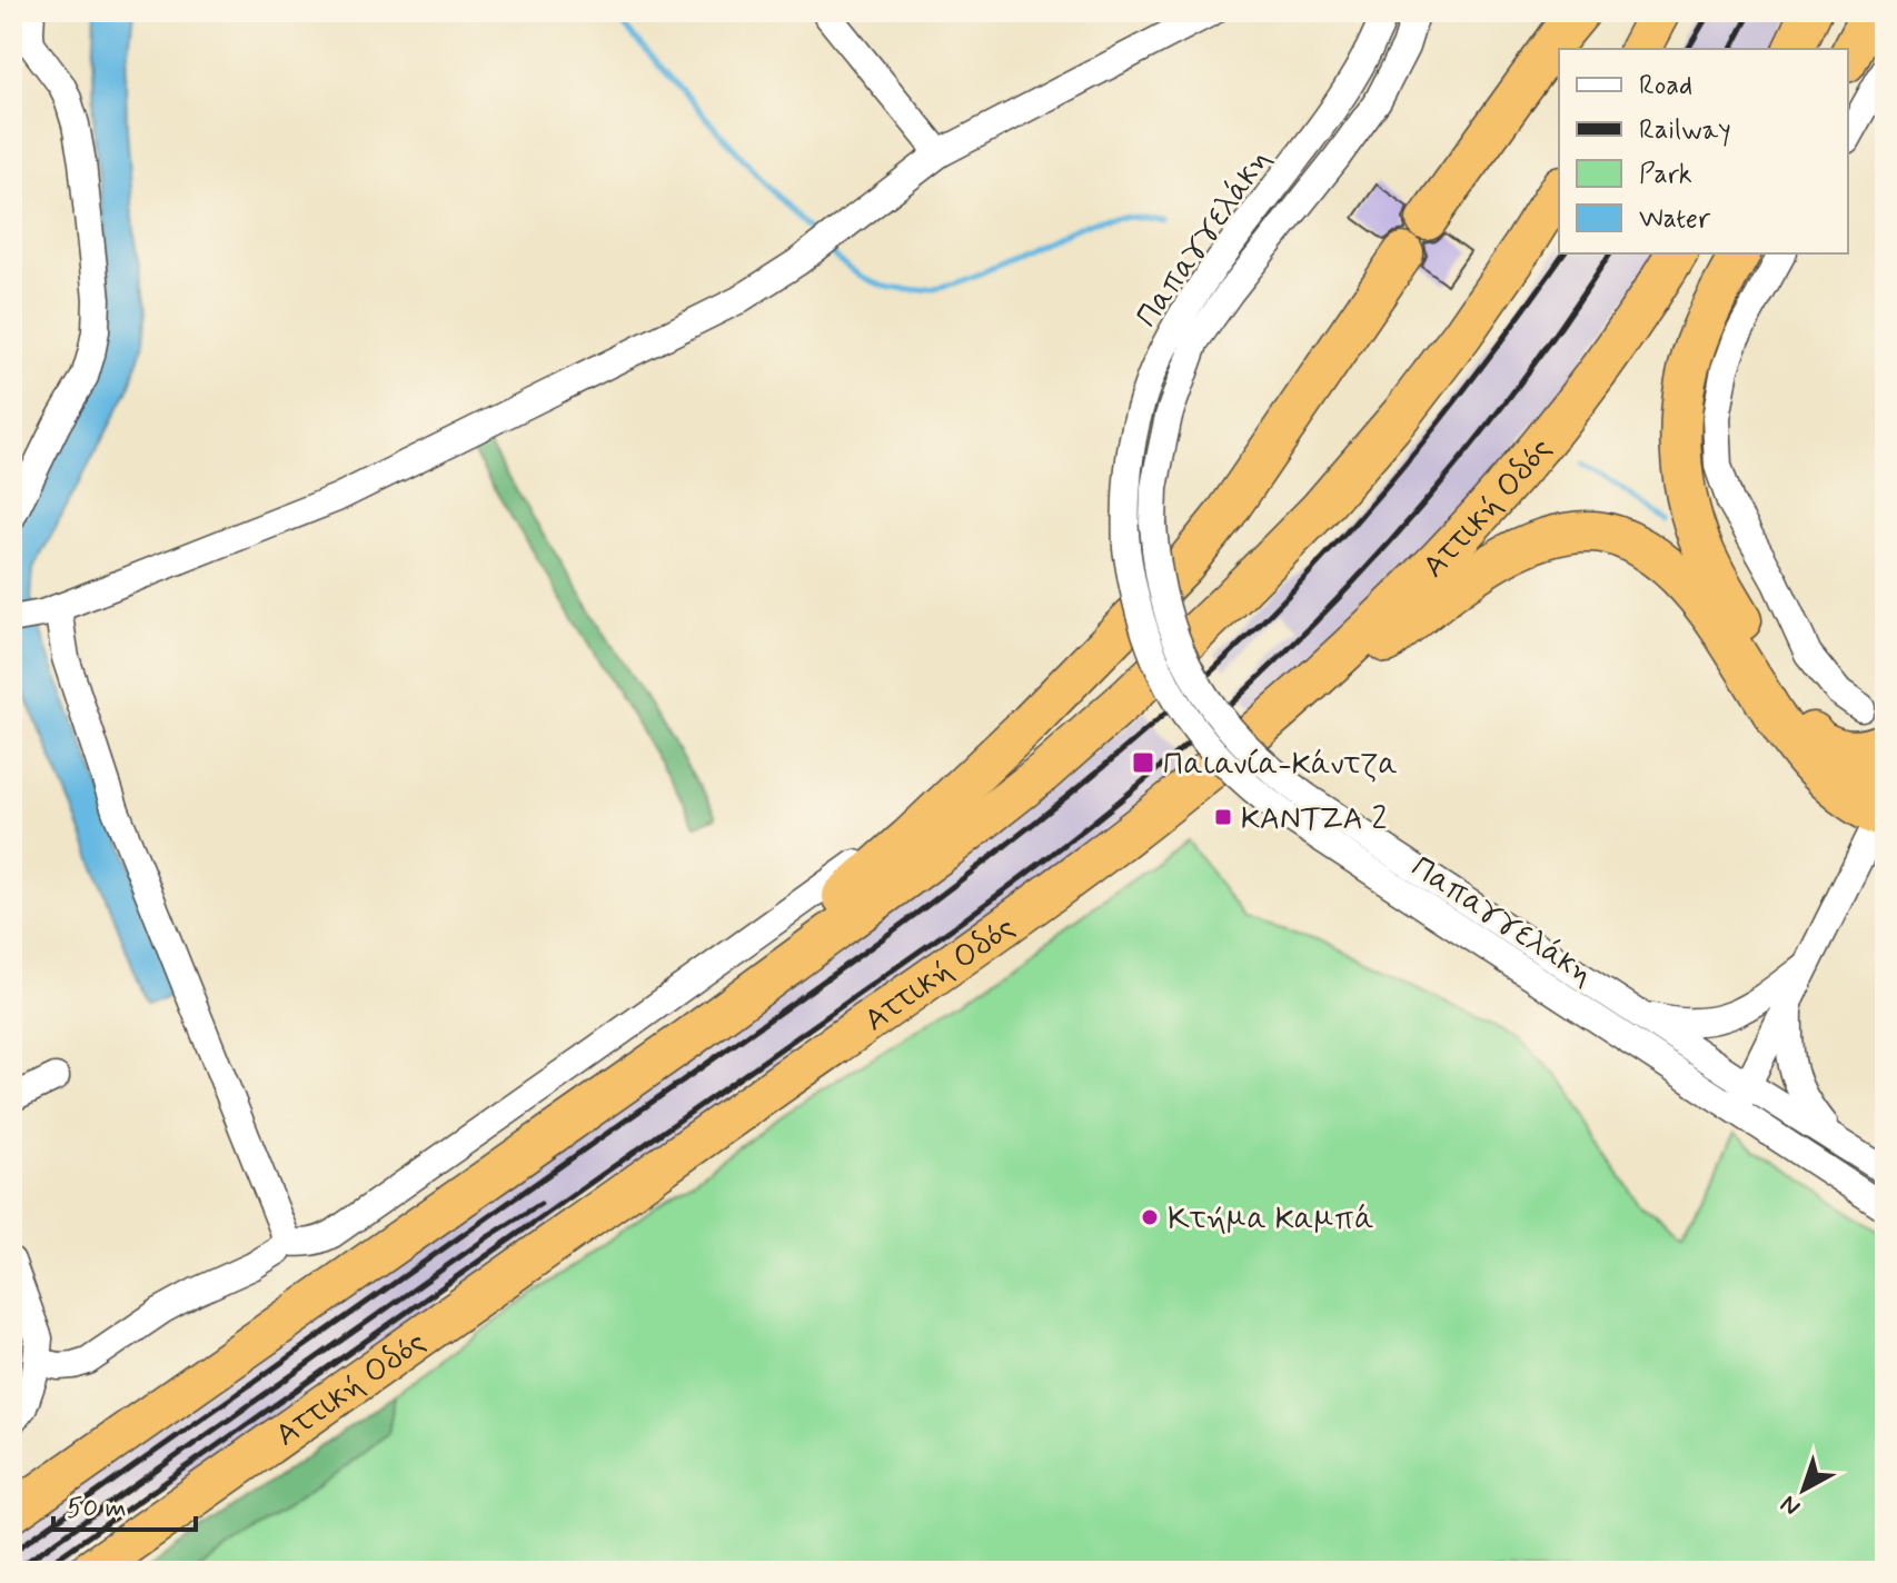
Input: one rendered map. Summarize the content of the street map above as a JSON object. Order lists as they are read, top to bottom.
{
  "streets": {
    "highway": ["Αττική Οδός"],
    "street": ["Παπαγγελάκη"]
  },
  "places": {
    "transit": ["Παιανία-Κάντζα", "ΚΑΝΤΖΑ 2"],
    "other": ["Kτήμα Καμπά"]
  },
  "legend": [
    "Road",
    "Railway",
    "Park",
    "Water"
  ],
  "scale_bar": "50 m",
  "north": "bottom left"
}
